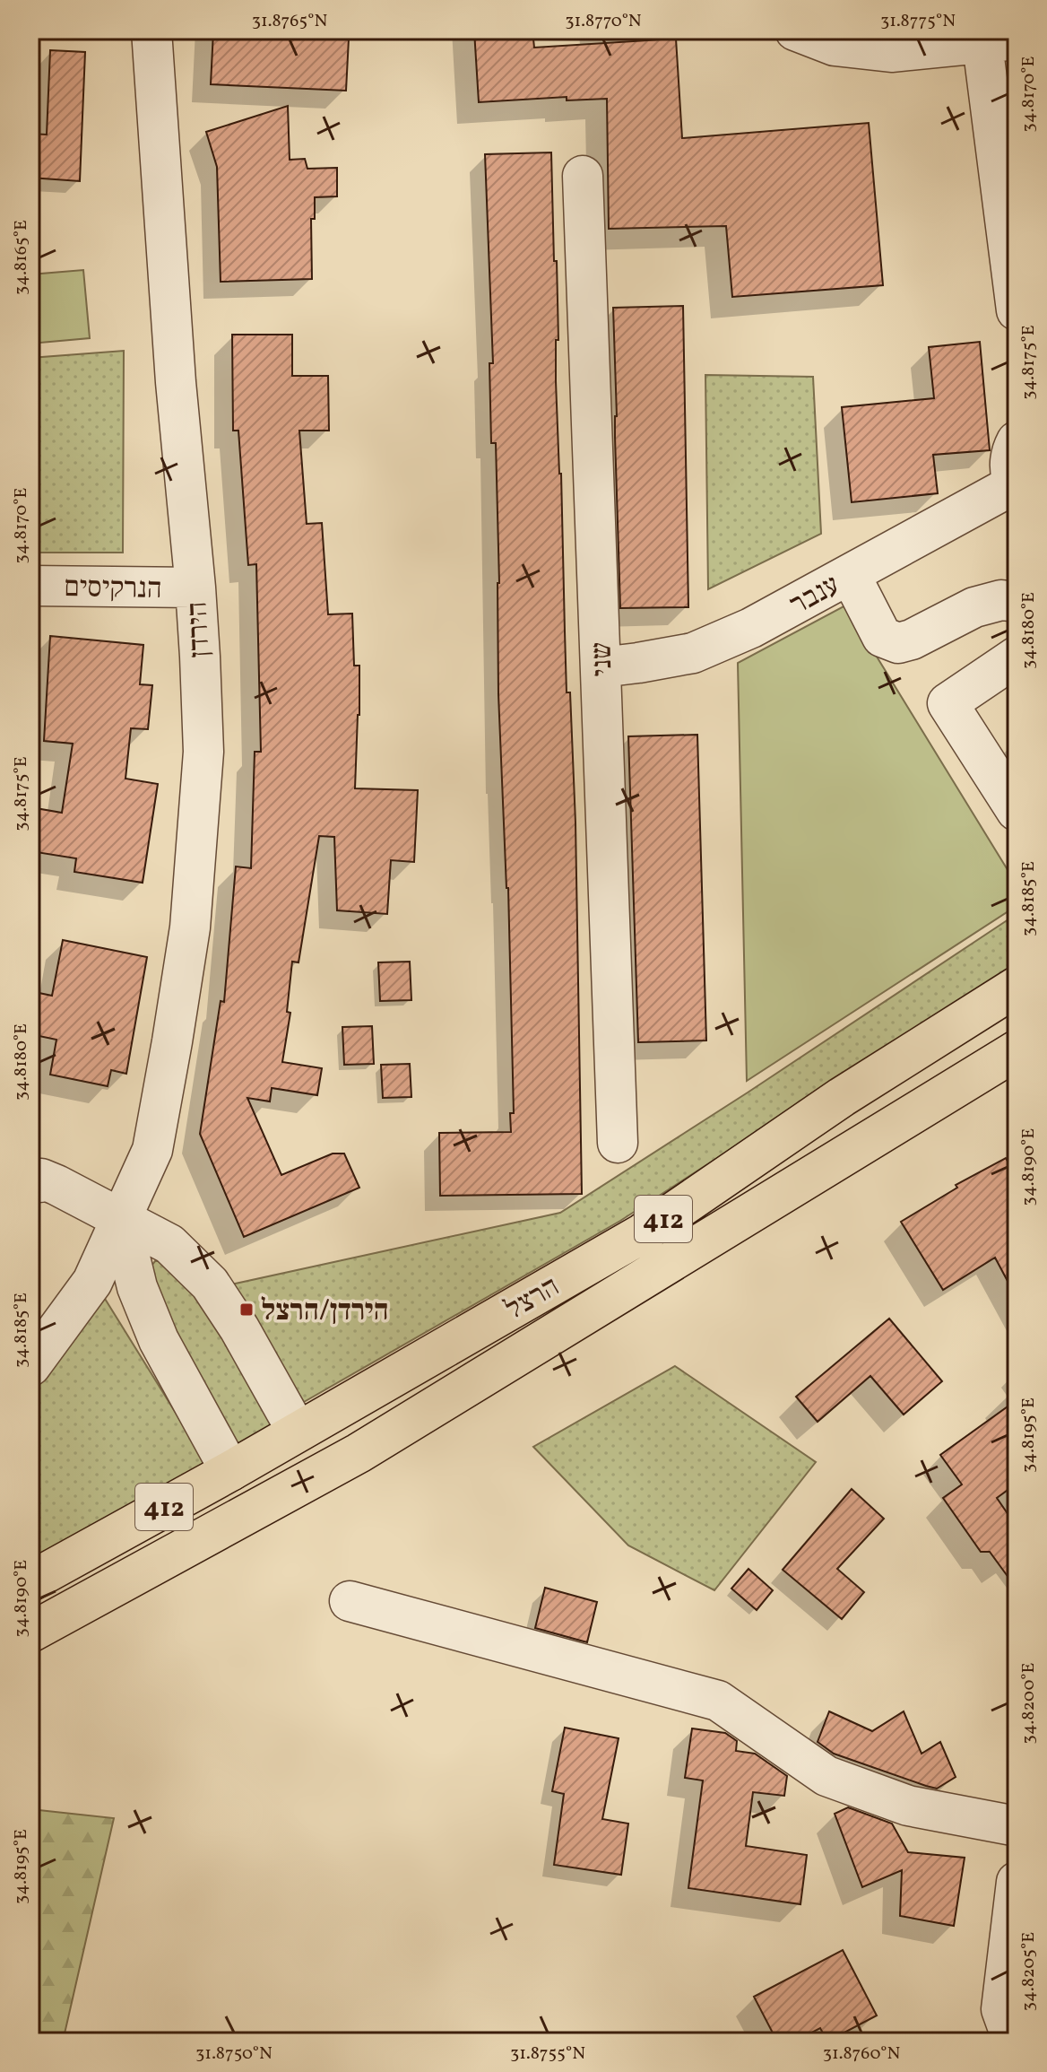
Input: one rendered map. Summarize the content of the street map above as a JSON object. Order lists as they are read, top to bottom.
{
  "streets": {
    "main road": ["412", "הרצל"],
    "street": [
      "הנרקיסים",
      "ענבר",
      "הירדן",
      "שני"
    ]
  },
  "crossings": [
    ["הנרקיסים", "הירדן"],
    ["ענבר", "שני"]
  ],
  "places": {
    "transit": ["הירדן/הרצל"]
  },
  "coordinates": [
    "31.8765°N",
    "31.8770°N",
    "31.8775°N",
    "34.8170°E",
    "34.8165°E",
    "34.8175°E",
    "34.8180°E",
    "34.8185°E",
    "34.8190°E",
    "34.8195°E",
    "34.8200°E",
    "34.8205°E",
    "31.8750°N",
    "31.8755°N",
    "31.8760°N"
  ]
}
